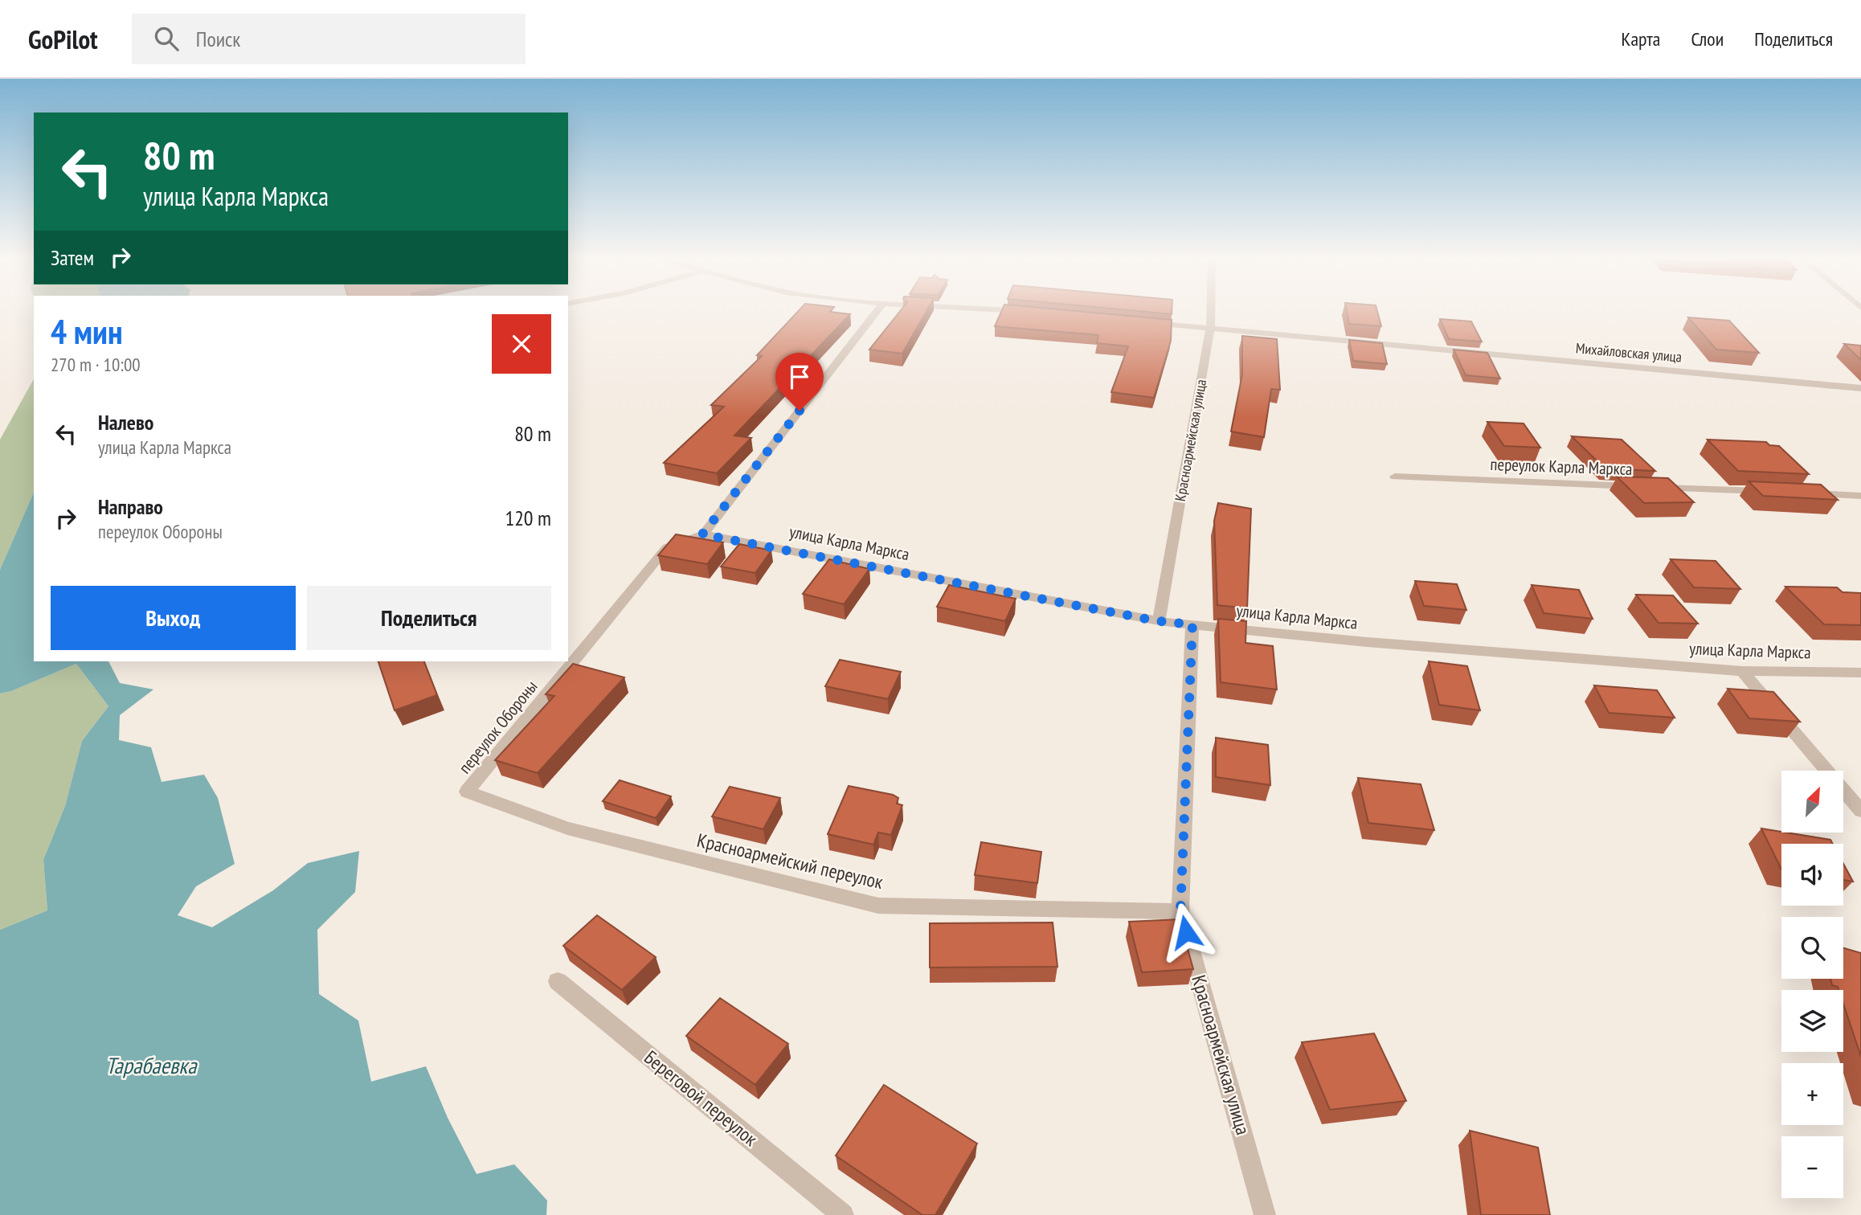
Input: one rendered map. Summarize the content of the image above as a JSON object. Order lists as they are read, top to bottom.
{
  "streets": {
    "street": [
      "Михайловская улица",
      "Красноармейская улица",
      "переулок Карла Маркса",
      "улица Карла Маркса",
      "переулок Обороны",
      "Красноармейский переулок",
      "Береговой переулок"
    ]
  },
  "crossings": [
    ["Михайловская улица", "Красноармейская улица"],
    ["Красноармейская улица", "улица Карла Маркса"],
    ["Красноармейская улица", "Красноармейский переулок"],
    ["улица Карла Маркса", "переулок Обороны"],
    ["переулок Обороны", "Красноармейский переулок"]
  ],
  "water": ["Тарабаевка"],
  "north": "top right",
  "page": {
    "header": "GoPilot",
    "search": "Поиск",
    "nav": ["Карта", "Слои", "Поделиться"],
    "turn": ["80 m", "улица Карла Маркса"],
    "then": "Затем",
    "heading": ["4 мин", "270 m · 10:00"],
    "list": [
      {
        "name": "Налево",
        "note": "улица Карла Маркса",
        "value": "80 m"
      },
      {
        "name": "Направо",
        "note": "переулок Обороны",
        "value": "120 m"
      }
    ],
    "buttons": ["Выход", "Поделиться"],
    "map_buttons": ["+", "−"]
  }
}
